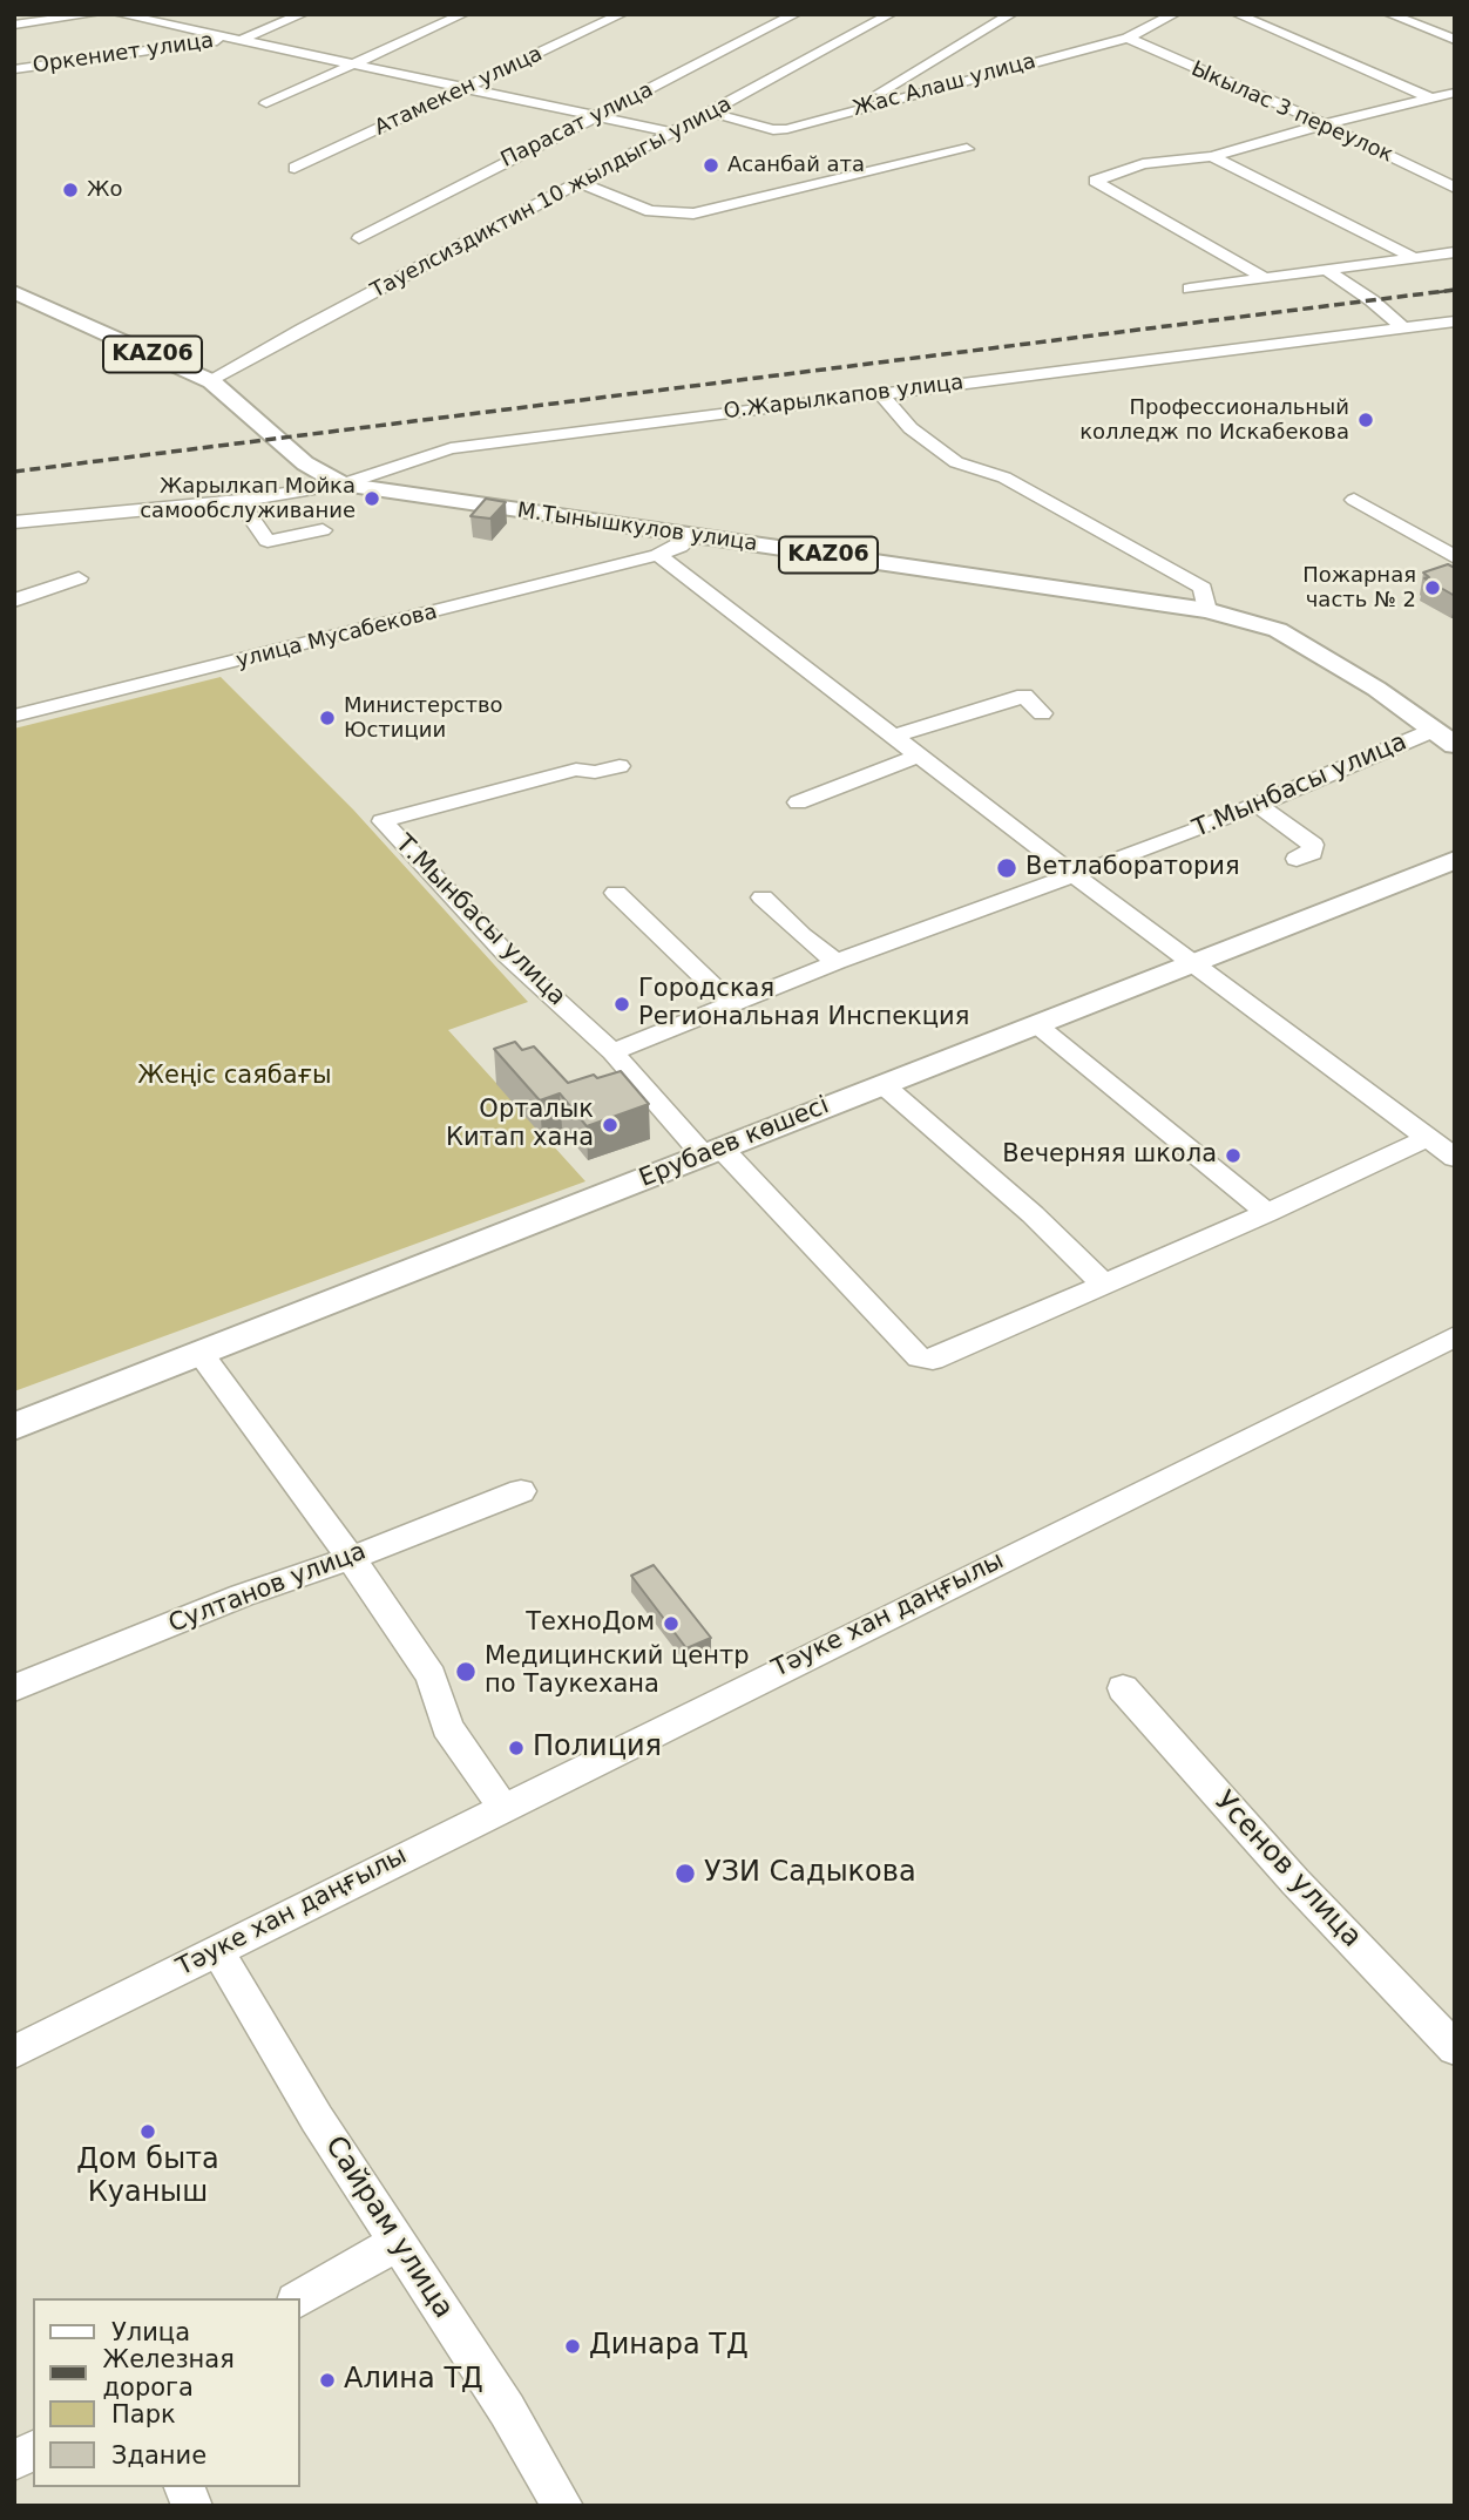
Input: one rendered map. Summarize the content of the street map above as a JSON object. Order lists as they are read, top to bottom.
{
  "streets": {
    "main road": ["KАZ06", "М.Тынышкулов улица", "Ерубаев көшесі"],
    "street": [
      "Оркениет улица",
      "Жас Алаш улица",
      "Атамекен улица",
      "Ыкылас 3 переулок",
      "Парасат улица",
      "Тауелсиздиктин 10 жылдыгы улица",
      "О.Жарылкапов улица",
      "улица Мусабекова",
      "Т.Мынбасы улица",
      "Султанов улица",
      "Тәуке хан даңғылы",
      "Усенов улица",
      "Сайрам улица"
    ]
  },
  "crossings": [
    ["Жас Алаш улица", "Ыкылас 3 переулок"],
    ["Жас Алаш улица", "Тауелсиздиктин 10 жылдыгы улица"],
    ["Тауелсиздиктин 10 жылдыгы улица", "KАZ06"],
    ["Тауелсиздиктин 10 жылдыгы улица", "М.Тынышкулов улица"],
    ["KАZ06", "М.Тынышкулов улица"],
    ["О.Жарылкапов улица", "М.Тынышкулов улица"],
    ["М.Тынышкулов улица", "Т.Мынбасы улица"],
    ["Т.Мынбасы улица", "Ерубаев көшесі"],
    ["Тәуке хан даңғылы", "Сайрам улица"]
  ],
  "parks": ["Жеңіс саябағы"],
  "places": [
    "Асанбай ата",
    "Жо",
    "Профессиональный колледж по Искабекова",
    "Жарылкап Мойка самообслуживание",
    "Пожарная часть № 2",
    "Министерство Юстиции",
    "Ветлаборатория",
    "Городская Региональная Инспекция",
    "Орталык Китап хана",
    "Вечерняя школа",
    "ТехноДом",
    "Медицинский центр по Таукехана",
    "Полиция",
    "УЗИ Садыкова",
    "Дом быта Куаныш",
    "Динара ТД",
    "Алина ТД"
  ],
  "legend": [
    "Улица",
    "Железная дорога",
    "Парк",
    "Здание"
  ]
}
